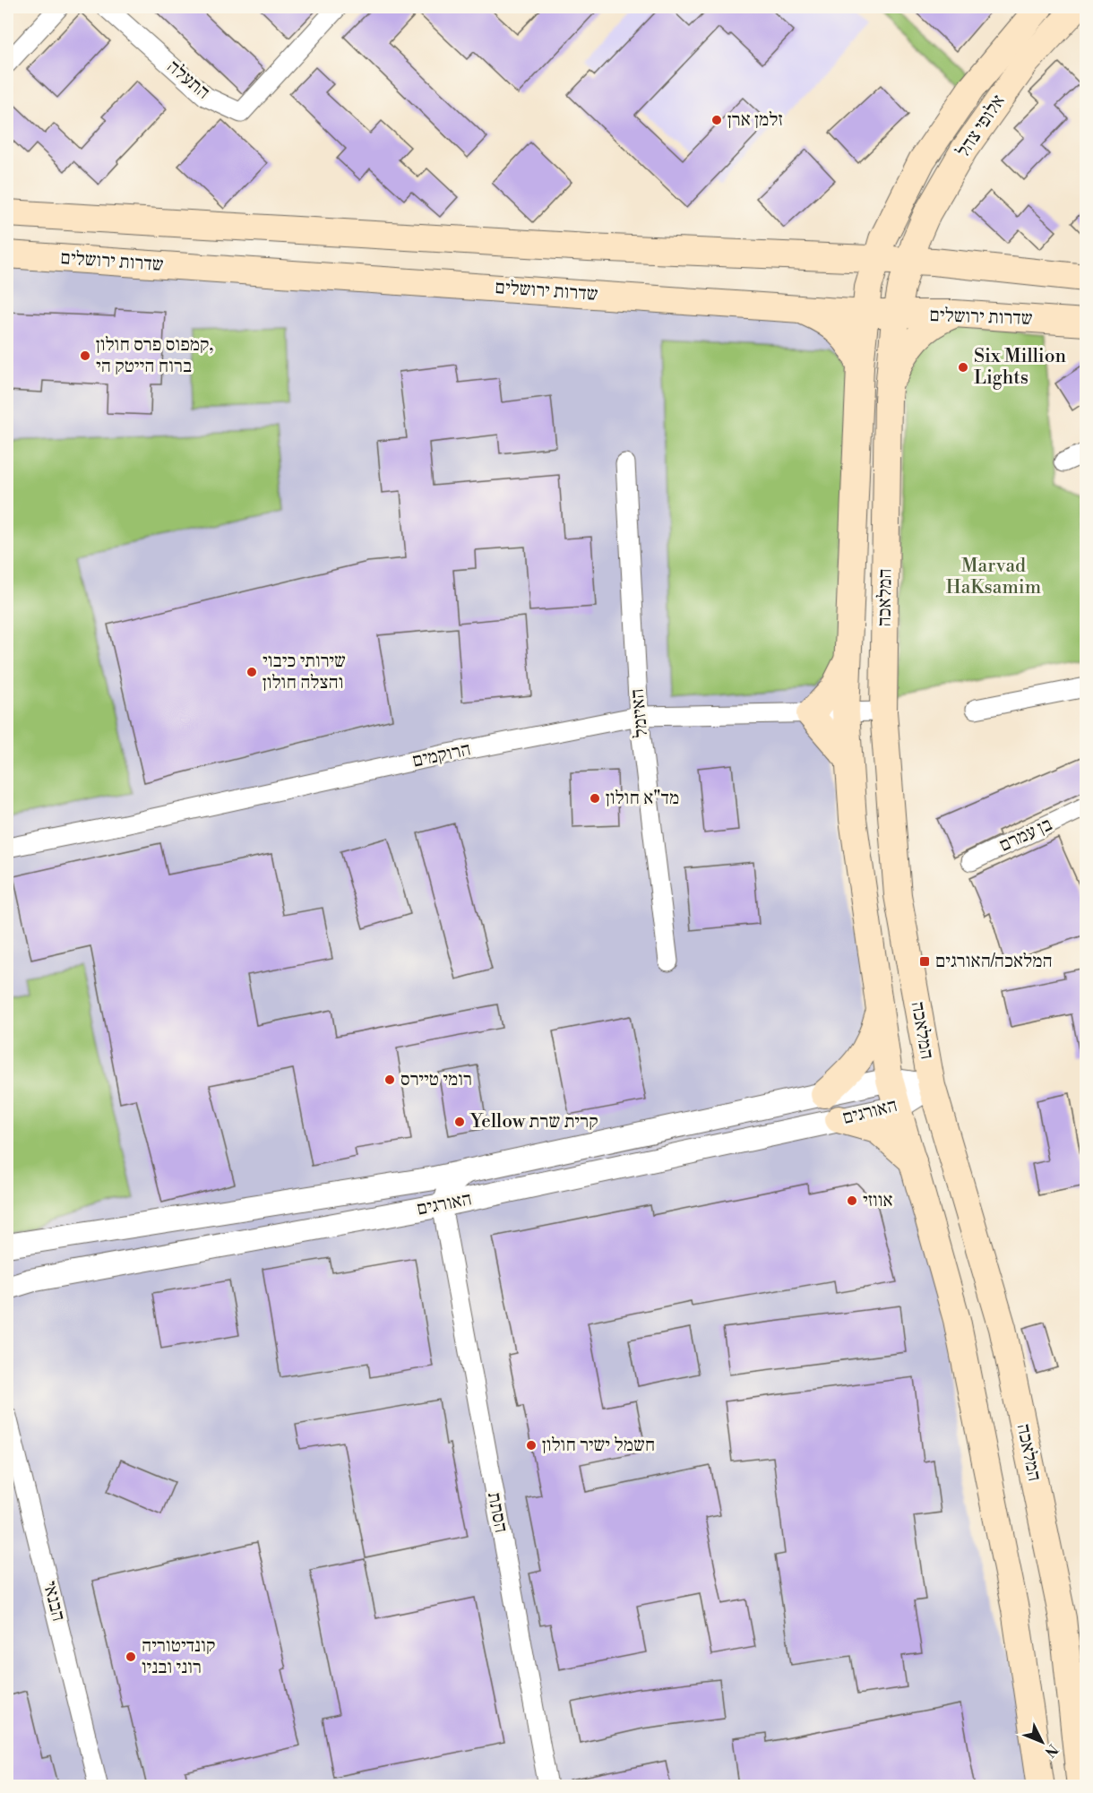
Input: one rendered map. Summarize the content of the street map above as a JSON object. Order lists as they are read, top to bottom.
{
  "streets": {
    "main road": ["אלופי צהל", "שדרות ירושלים", "המלאכה"],
    "street": [
      "התעלה",
      "האיזמל",
      "הרוקמים",
      "בן עמרם",
      "האורגים",
      "הסתת",
      "הבנאי"
    ]
  },
  "crossings": [
    ["אלופי צהל", "המלאכה"],
    ["שדרות ירושלים", "המלאכה"],
    ["המלאכה", "הרוקמים"],
    ["המלאכה", "האורגים"],
    ["האיזמל", "הרוקמים"],
    ["האורגים", "הסתת"]
  ],
  "parks": ["Marvad HaKsamim"],
  "places": {
    "other": [
      "זלמן ארן",
      "קמפוס פרס חולון, ברוח הייטק הי",
      "Six Million Lights",
      "שירותי כיבוי והצלה חולון",
      "מד\"א חולון",
      "רומי טיירס",
      "Yellow קרית שרת",
      "אווזי",
      "חשמל ישיר חולון",
      "קונדיטוריה רוני ובניו"
    ],
    "transit": ["המלאכה/האורגים"]
  },
  "north": "bottom right"
}
